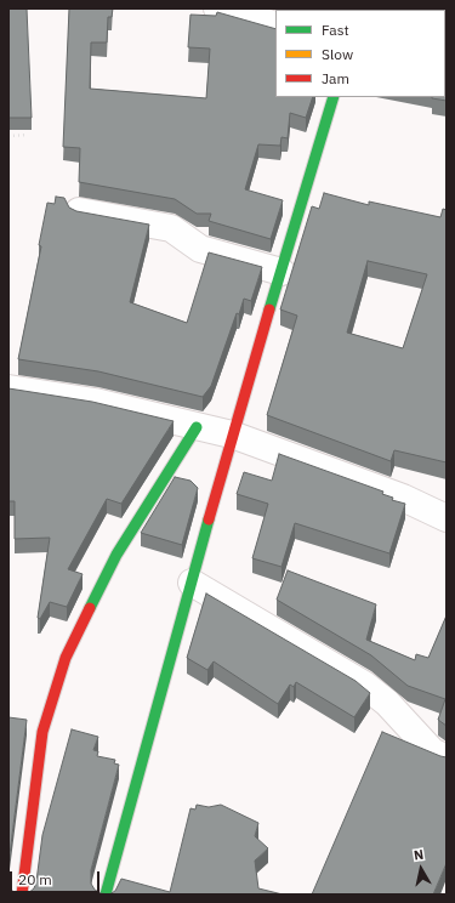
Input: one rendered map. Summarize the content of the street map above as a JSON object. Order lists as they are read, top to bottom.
{
  "legend": ["Fast", "Slow", "Jam"],
  "scale_bar": "20 m",
  "north": "top"
}
